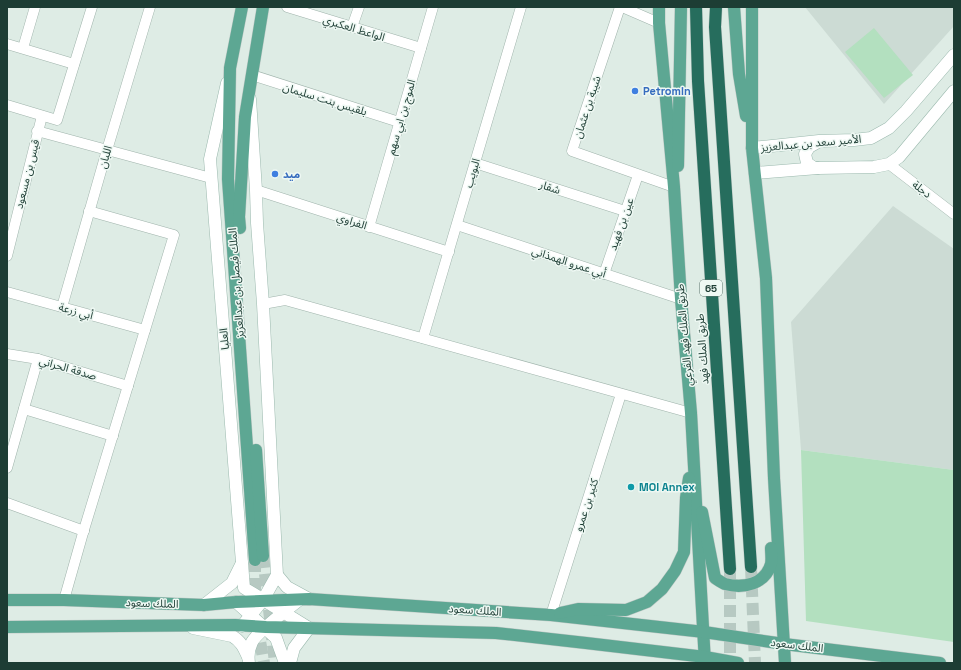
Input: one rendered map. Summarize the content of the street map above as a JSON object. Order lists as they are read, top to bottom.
{
  "streets": {
    "highway": ["65", "طريق الملك فهد"],
    "main road": ["الملك فيصل بن عبدالعزيز", "طريق الملك فهد الفرعي", "الملك سعود"],
    "street": [
      "الواعظ العكبري",
      "بلقيس بنت سليمان",
      "شيبة بن عثمان",
      "الموج بن ابي سهم",
      "الأمير سعد بن عبدالعزيز",
      "اللبان",
      "البويب",
      "قيس بن مسعود",
      "شقار",
      "دجلة",
      "الفراوي",
      "عين بن فهيد",
      "أبي عمرو الهمذاني",
      "أبي زرعة",
      "العليا",
      "صدقة الحراني",
      "كثير بن عمرو"
    ]
  },
  "crossings": [
    ["الواعظ العكبري", "الموج بن ابي سهم"],
    ["بلقيس بنت سليمان", "الموج بن ابي سهم"],
    ["بلقيس بنت سليمان", "الملك فيصل بن عبدالعزيز"],
    ["شيبة بن عثمان", "عين بن فهيد"],
    ["شيبة بن عثمان", "طريق الملك فهد الفرعي"],
    ["الموج بن ابي سهم", "الفراوي"],
    ["اللبان", "أبي زرعة"],
    ["البويب", "شقار"],
    ["البويب", "الفراوي"],
    ["البويب", "أبي عمرو الهمذاني"],
    ["شقار", "عين بن فهيد"],
    ["عين بن فهيد", "أبي عمرو الهمذاني"],
    ["أبي عمرو الهمذاني", "طريق الملك فهد الفرعي"],
    ["الملك فيصل بن عبدالعزيز", "العليا"],
    ["طريق الملك فهد الفرعي", "الملك سعود"],
    ["العليا", "الملك سعود"],
    ["كثير بن عمرو", "الملك سعود"]
  ],
  "places": ["Petromin", "ميد", "MOI Annex"]
}
